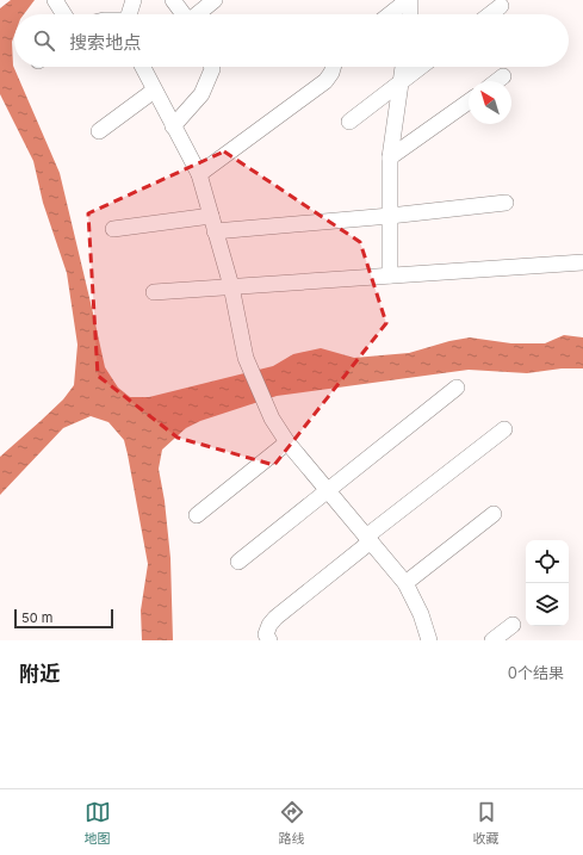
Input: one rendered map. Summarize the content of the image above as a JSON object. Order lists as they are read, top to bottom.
{
  "scale_bar": "50 m",
  "north": "top left",
  "page": {
    "search": "搜索地点",
    "scale": "50 m",
    "heading": ["附近", "0个结果"],
    "nav": ["地图", "路线", "收藏"]
  }
}
